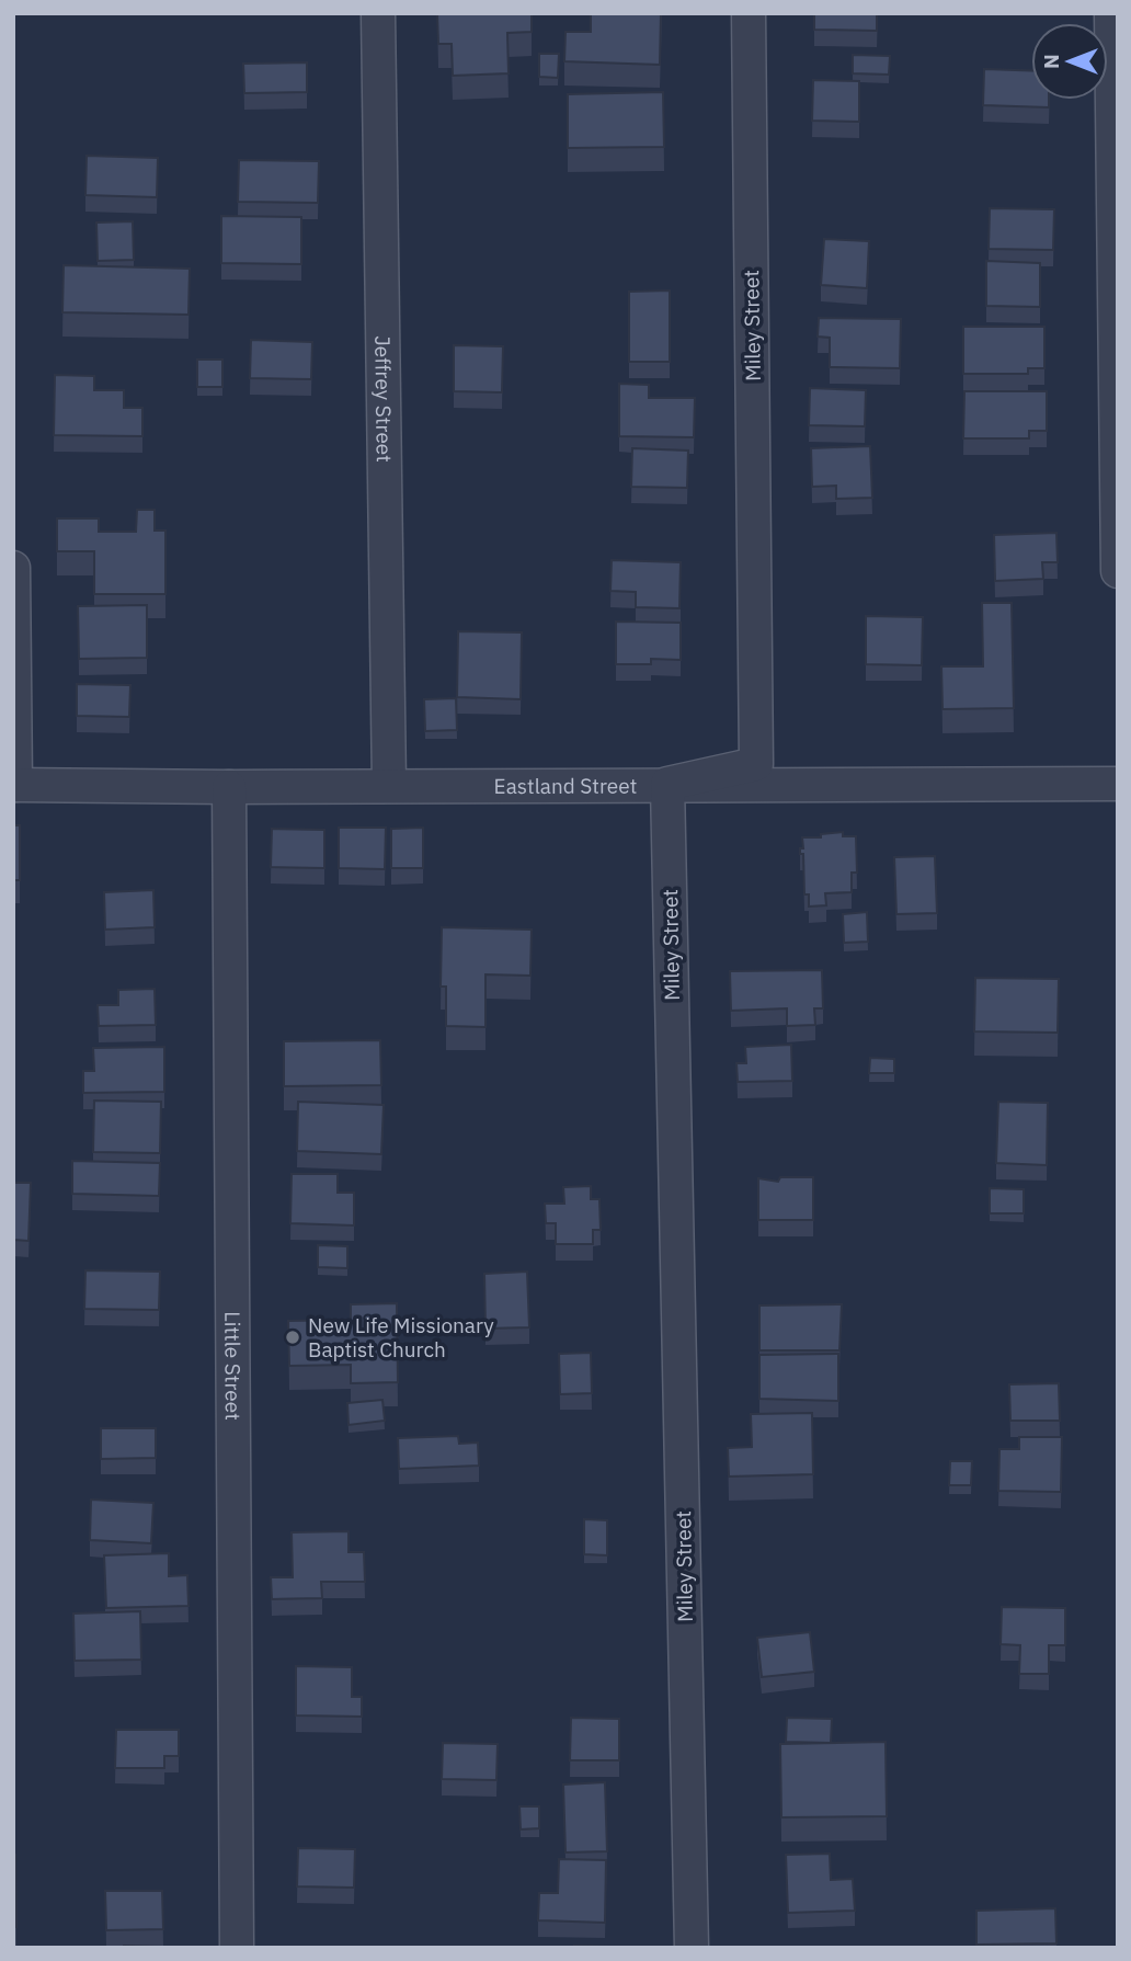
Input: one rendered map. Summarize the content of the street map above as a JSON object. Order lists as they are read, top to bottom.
{
  "streets": {
    "street": [
      "Miley Street",
      "Jeffrey Street",
      "Eastland Street",
      "Little Street"
    ]
  },
  "crossings": [
    ["Miley Street", "Eastland Street"],
    ["Jeffrey Street", "Eastland Street"],
    ["Eastland Street", "Little Street"]
  ],
  "places": ["New Life Missionary Baptist Church"],
  "north": "left"
}
